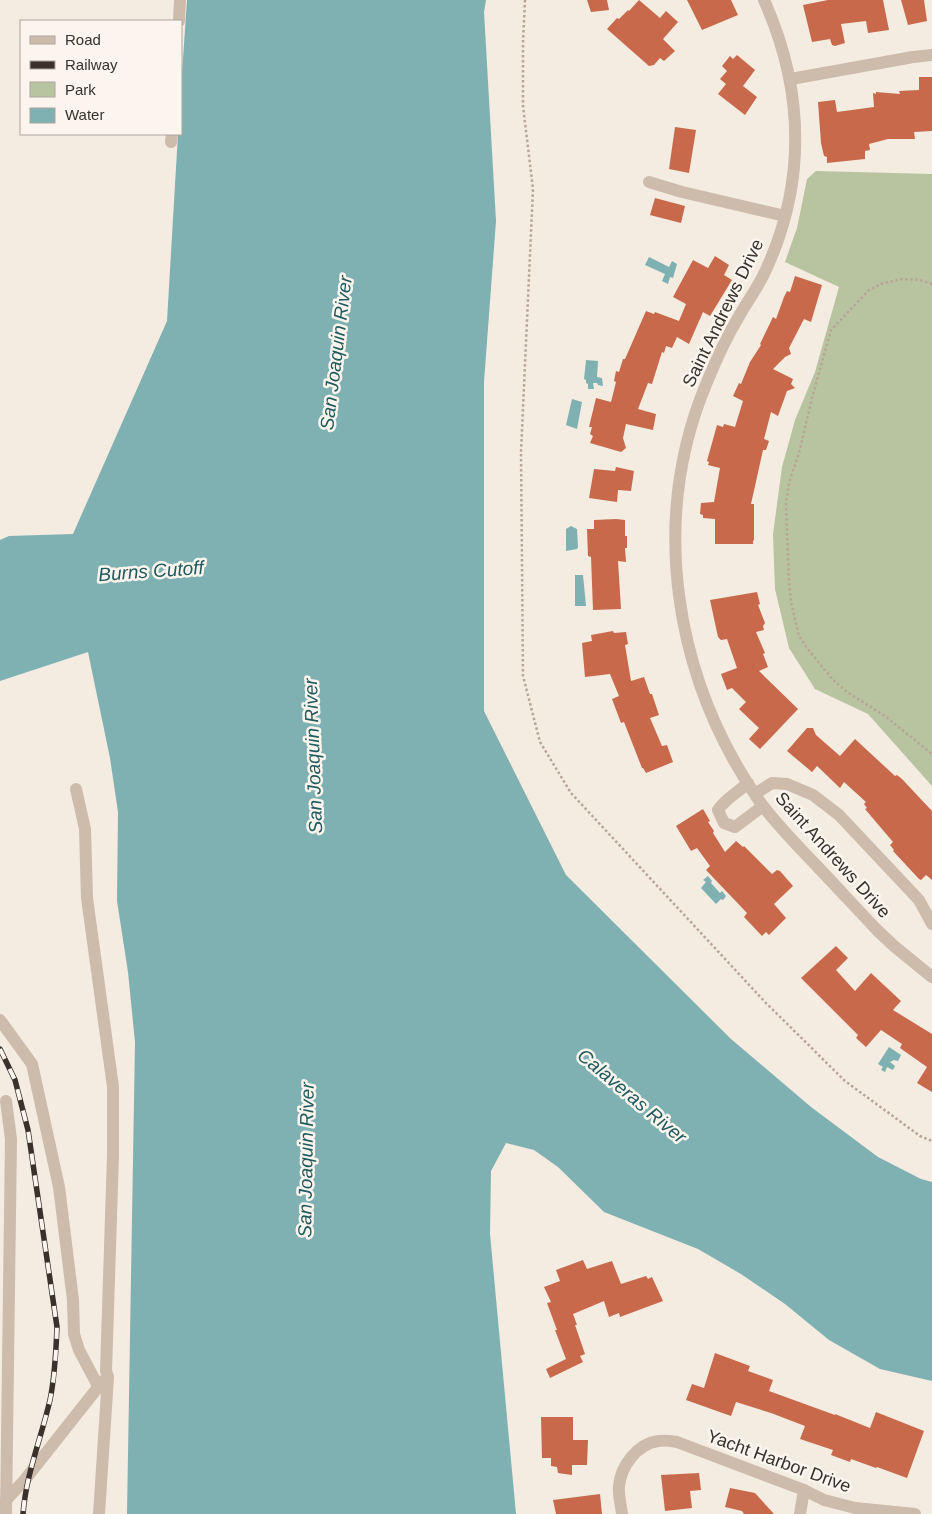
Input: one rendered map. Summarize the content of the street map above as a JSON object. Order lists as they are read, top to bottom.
{
  "streets": {
    "street": ["Saint Andrews Drive", "Yacht Harbor Drive"]
  },
  "water": ["San Joaquin River", "Burns Cutoff", "Calaveras River"],
  "legend": [
    "Road",
    "Railway",
    "Park",
    "Water"
  ]
}
